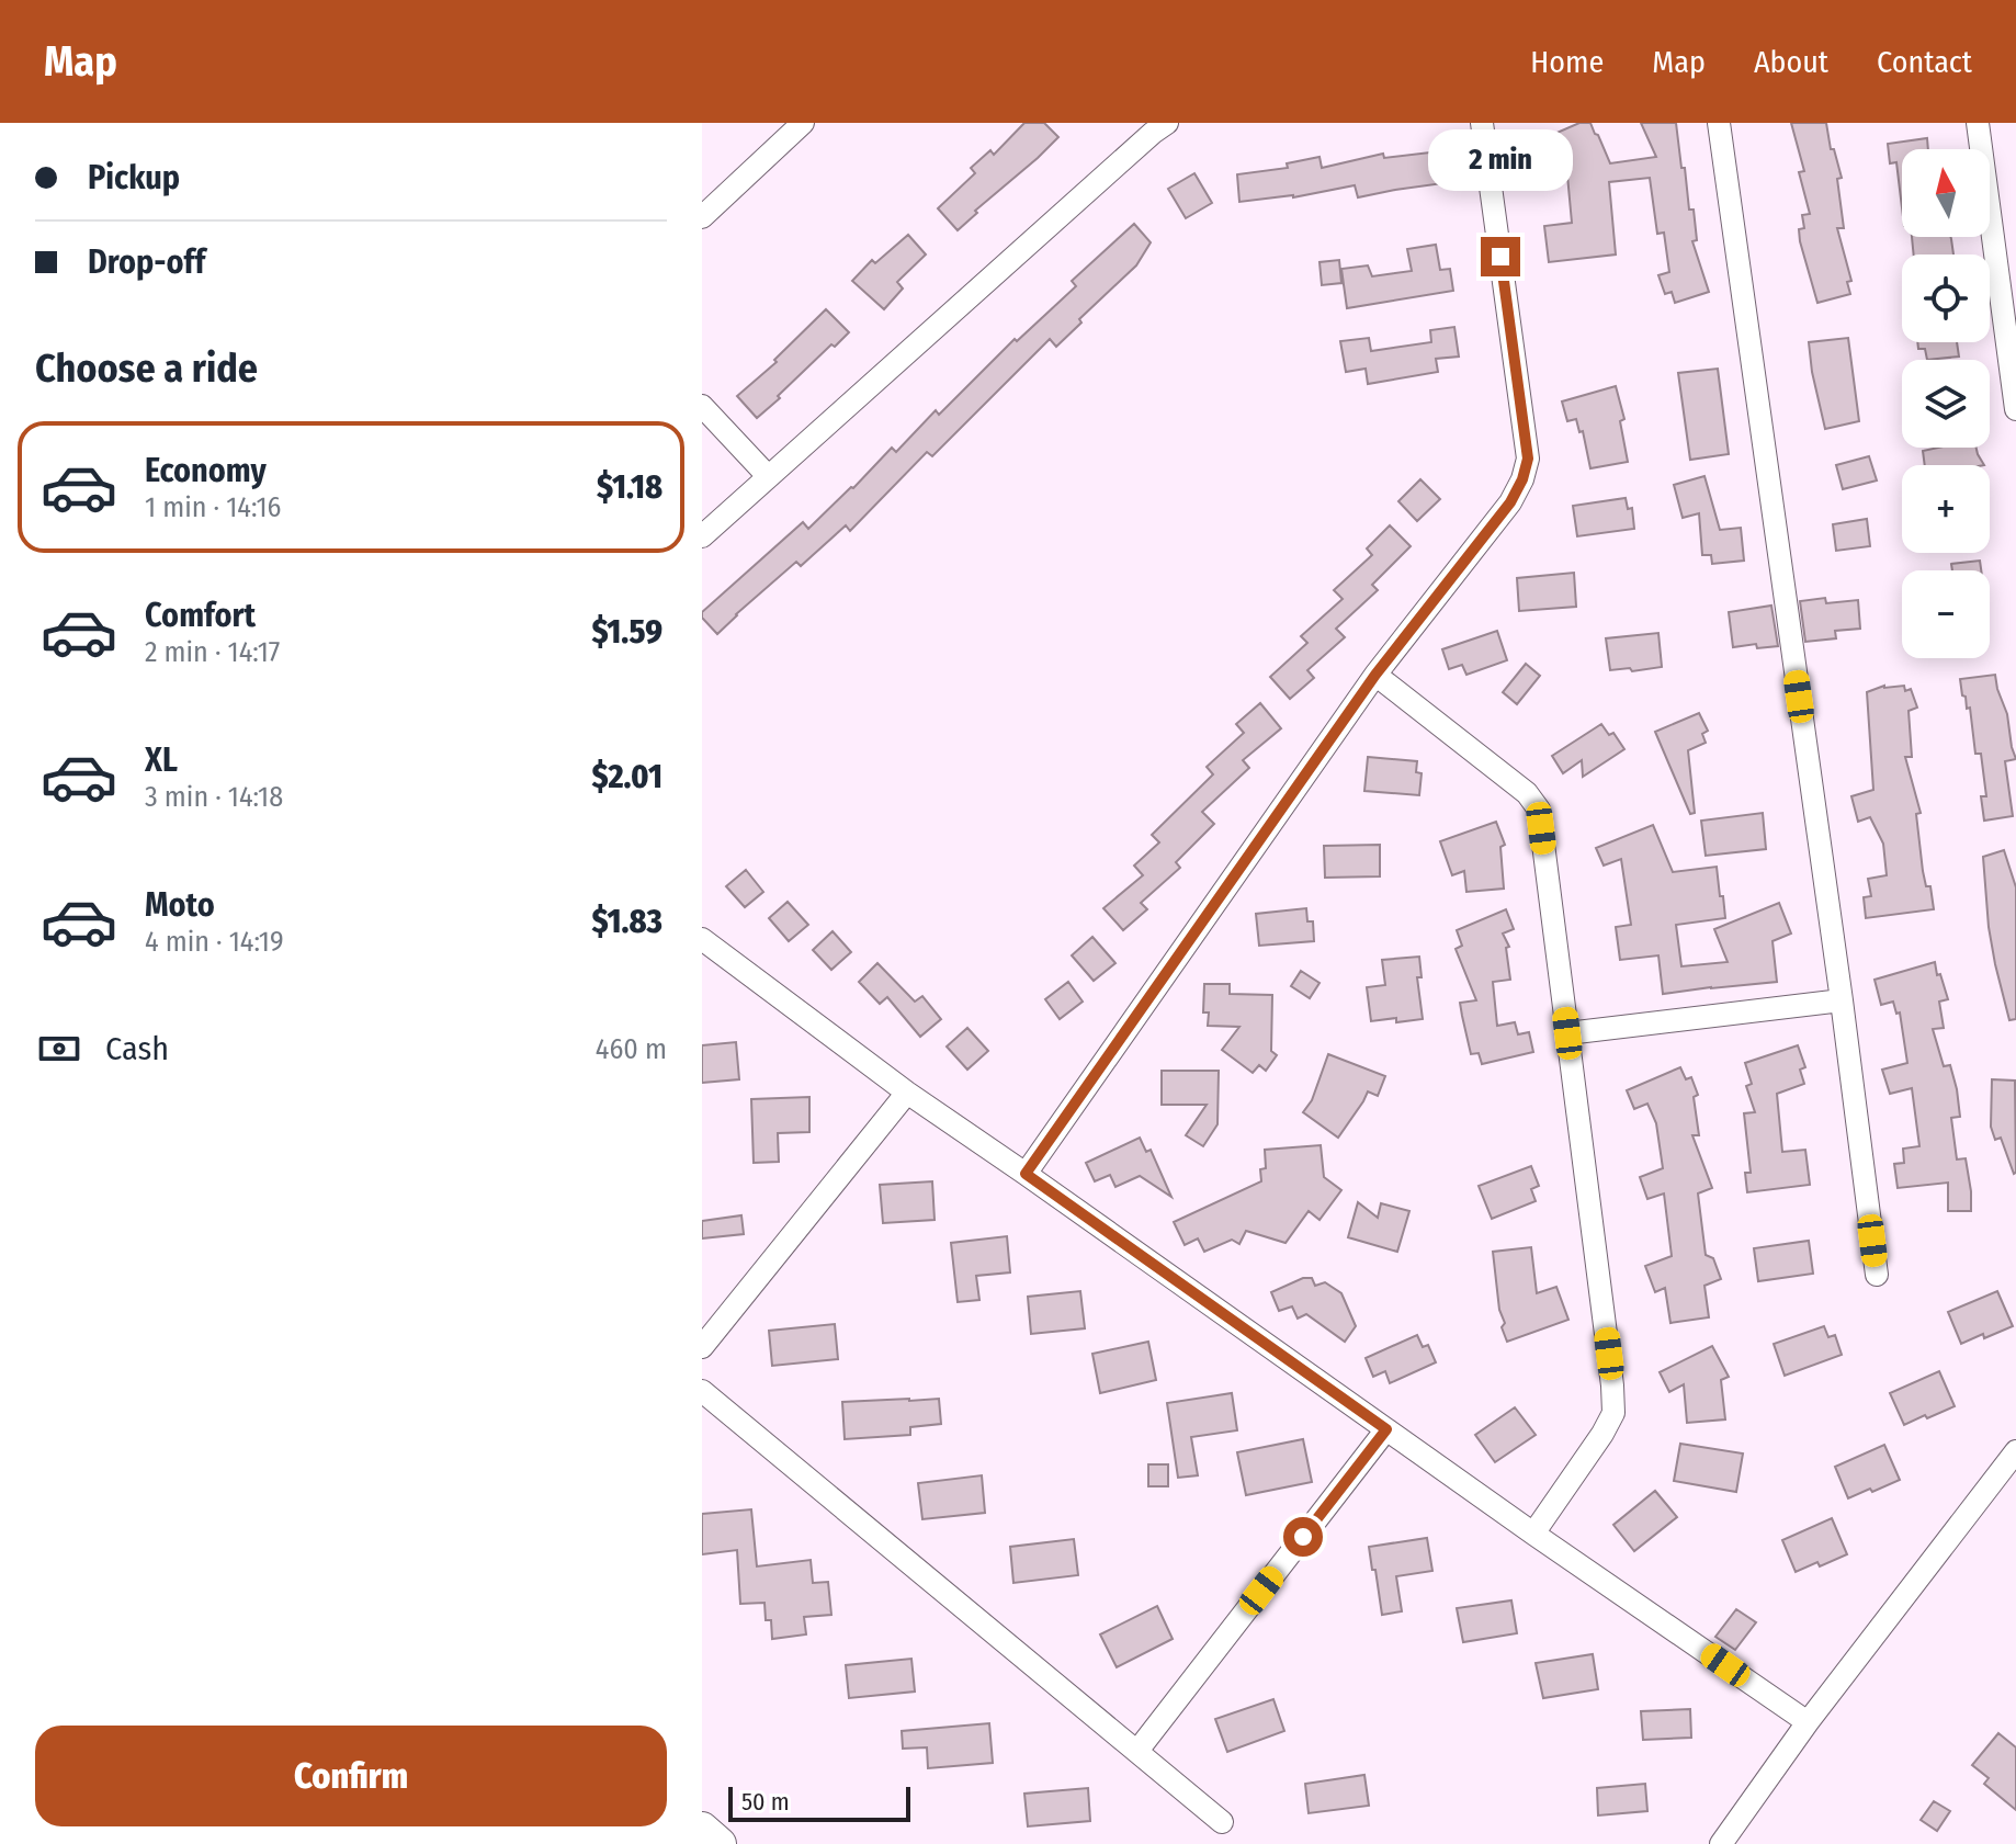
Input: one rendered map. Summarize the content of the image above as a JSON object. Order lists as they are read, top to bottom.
{
  "scale_bar": "50 m",
  "north": "top",
  "page": {
    "header": "Map",
    "nav": [
      "Home",
      "Map",
      "About",
      "Contact"
    ],
    "banner": ["Pickup", "Drop-off"],
    "bubble": "2 min",
    "map_buttons": ["+", "−"],
    "heading": "Choose a ride",
    "list": [
      {
        "name": "Economy",
        "note": "1 min · 14:16",
        "value": "$1.18"
      },
      {
        "name": "Comfort",
        "note": "2 min · 14:17",
        "value": "$1.59"
      },
      {
        "name": "XL",
        "note": "3 min · 14:18",
        "value": "$2.01"
      },
      {
        "name": "Moto",
        "note": "4 min · 14:19",
        "value": "$1.83"
      }
    ],
    "pay": ["Cash", "460 m"],
    "buttons": "Confirm",
    "scale": "50 m"
  }
}
